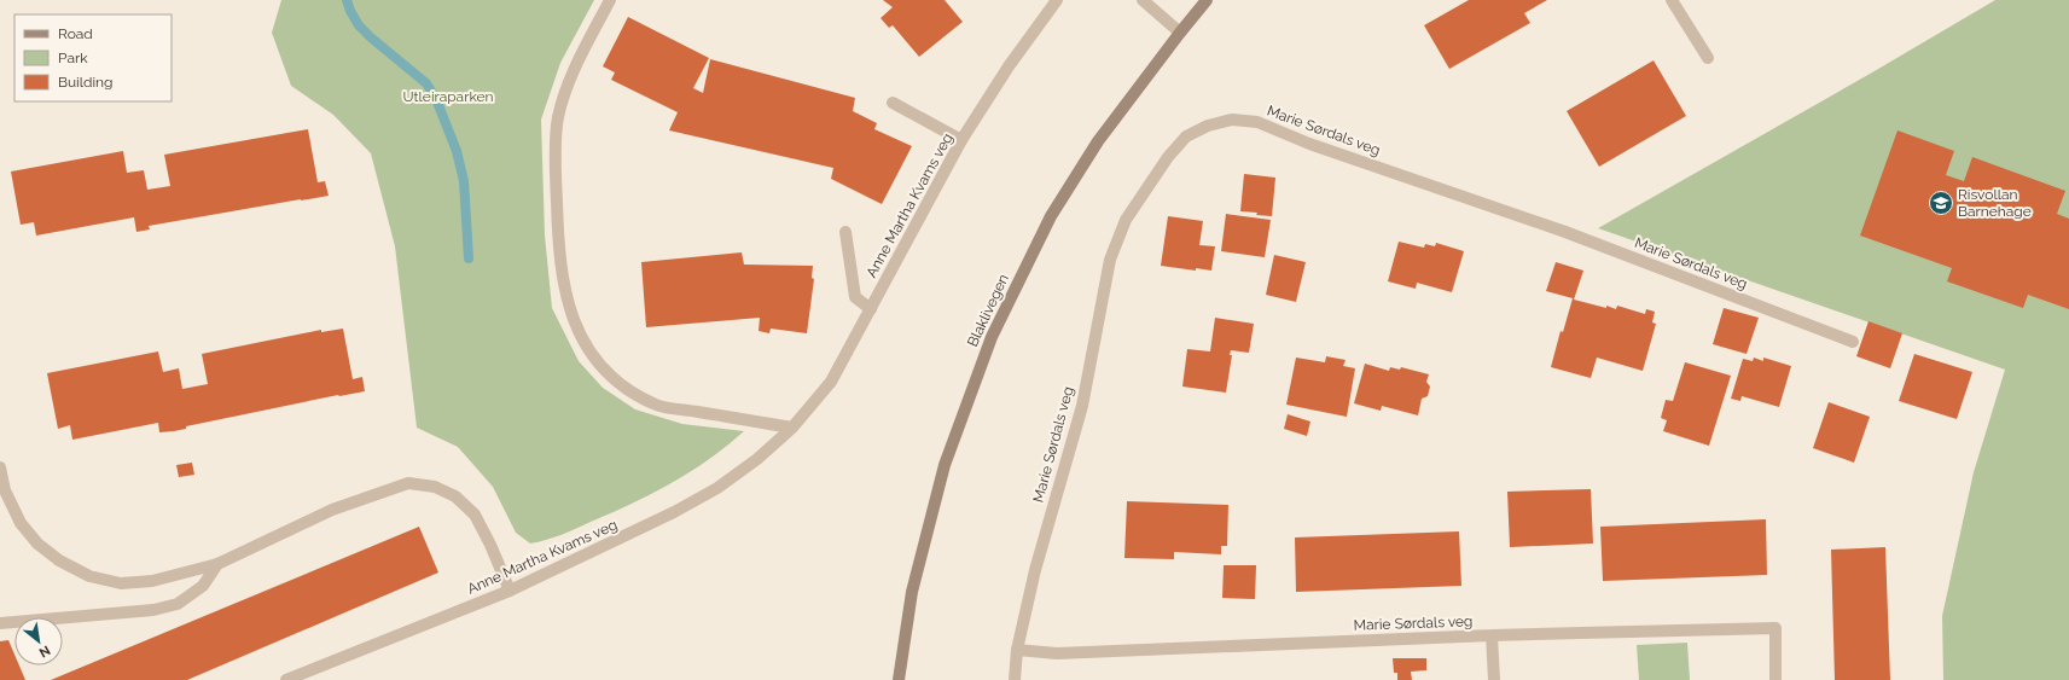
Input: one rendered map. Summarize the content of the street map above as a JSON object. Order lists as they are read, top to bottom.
{
  "streets": {
    "main road": ["Blaklivegen"],
    "street": ["Marie Sørdals veg", "Anne Martha Kvams veg"]
  },
  "parks": ["Utleiraparken"],
  "places": {
    "school or university": ["Risvollan Barnehage"]
  },
  "legend": ["Road", "Park", "Building"],
  "north": "bottom right"
}
